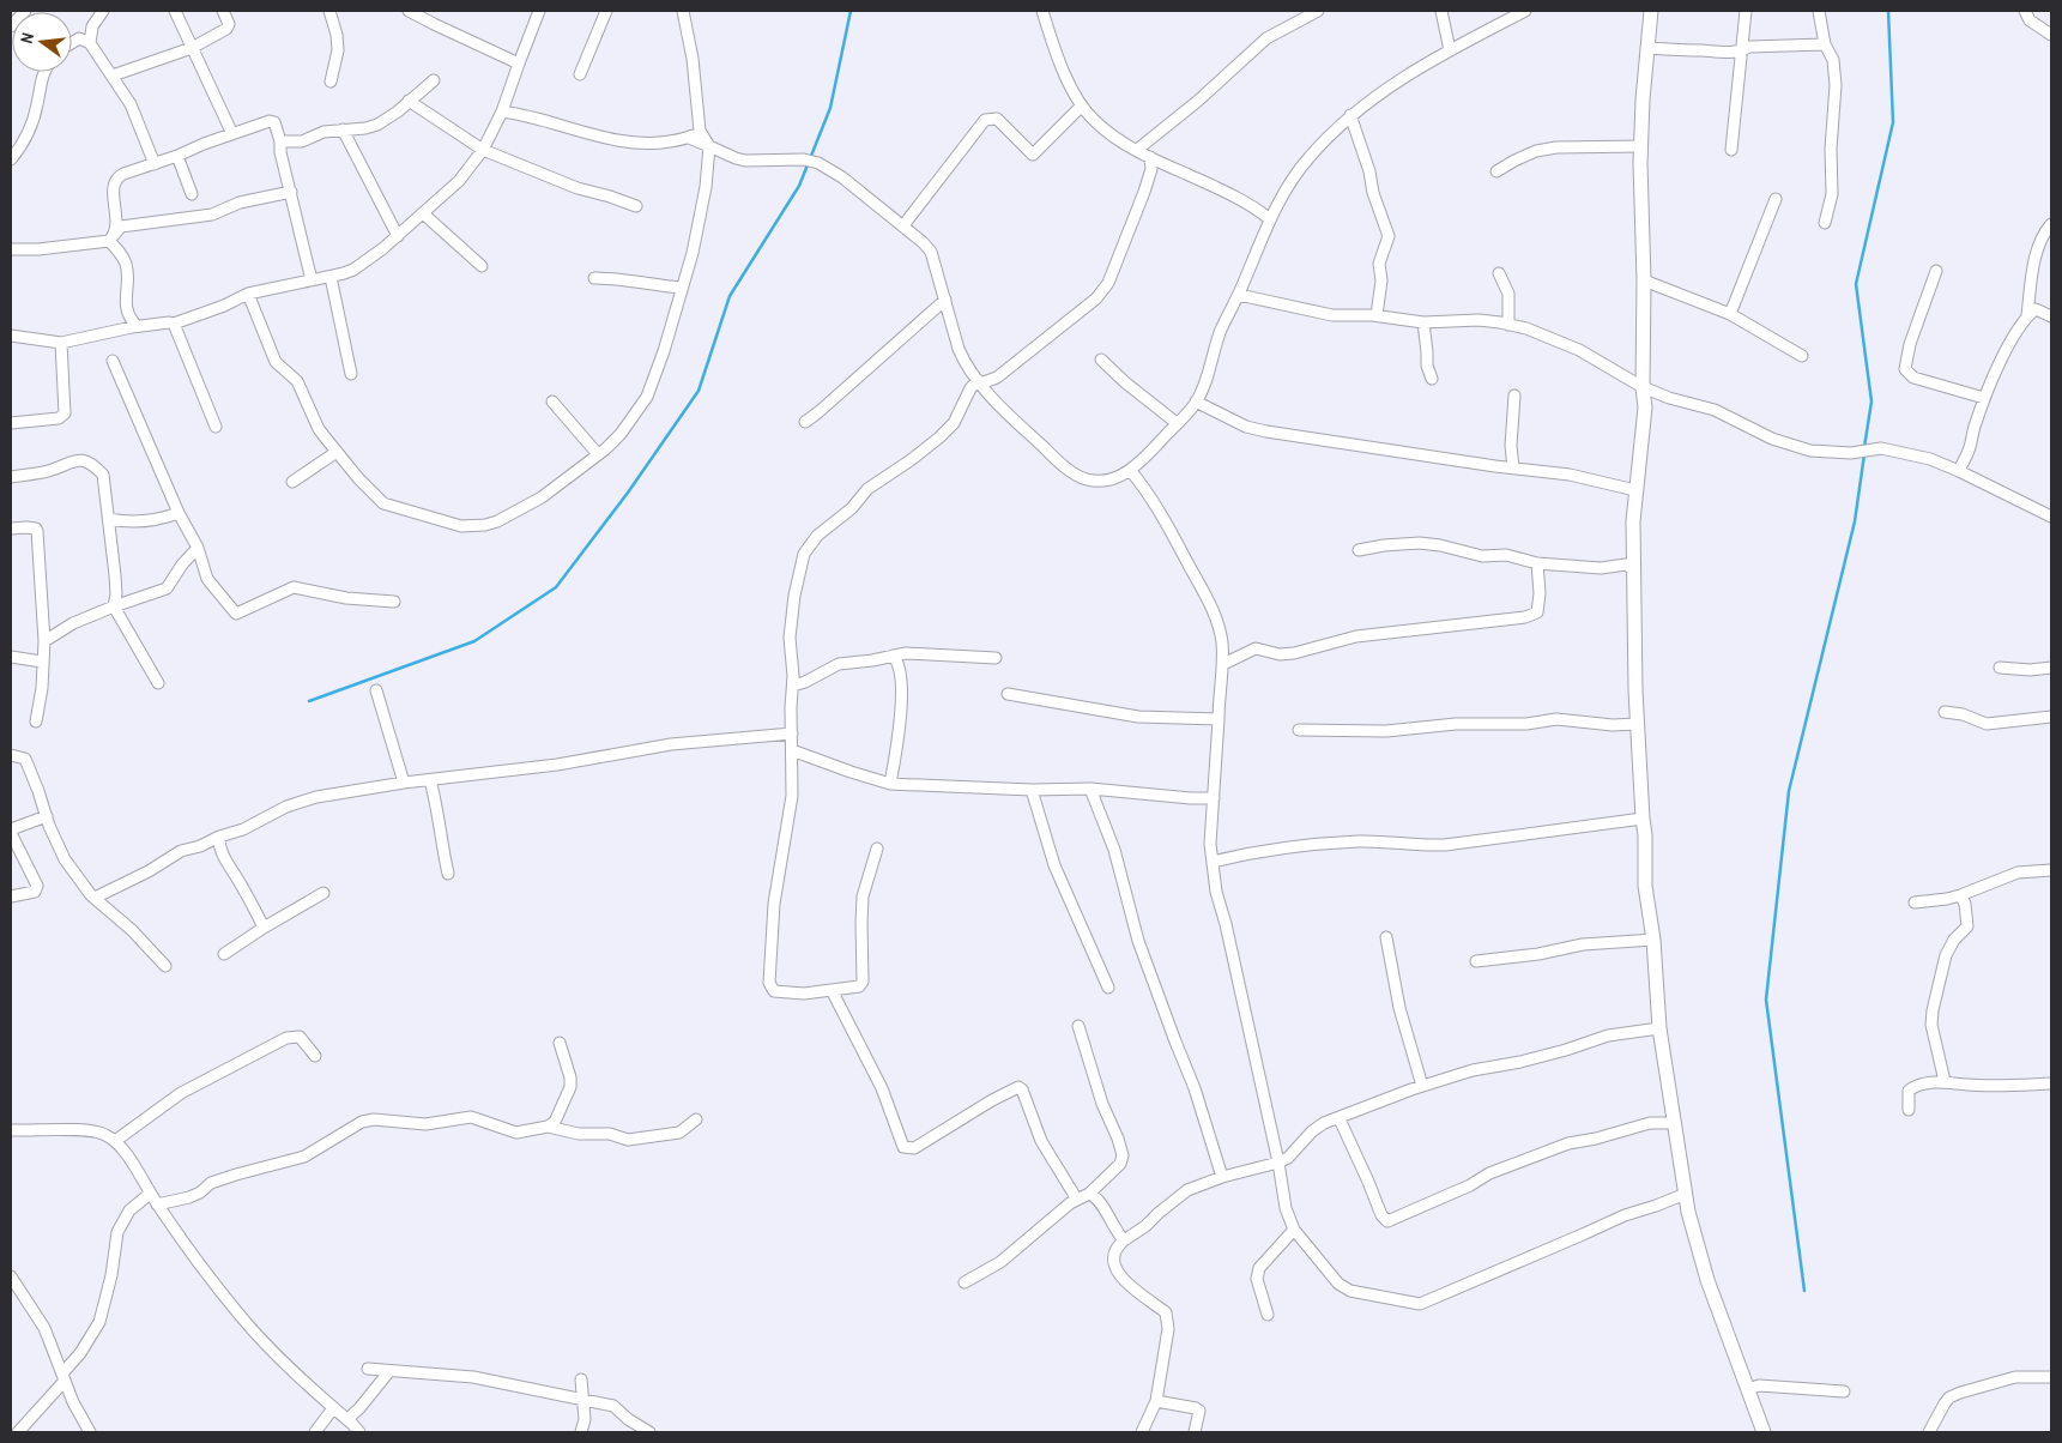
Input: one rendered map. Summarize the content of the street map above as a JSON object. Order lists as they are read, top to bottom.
{
  "north": "left"
}
